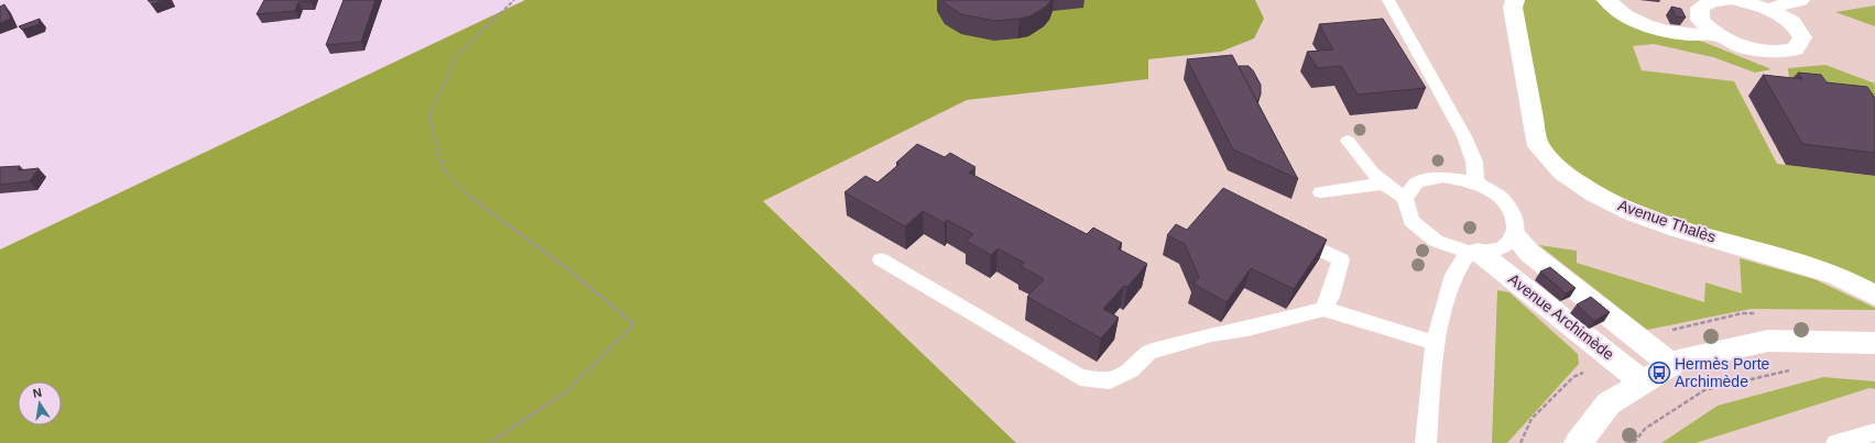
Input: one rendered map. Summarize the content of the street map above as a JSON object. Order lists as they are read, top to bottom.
{
  "streets": {
    "street": ["Avenue Thalès", "Avenue Archimède"]
  },
  "places": {
    "bus stop": ["Hermès Porte Archimède"]
  },
  "north": "top"
}
